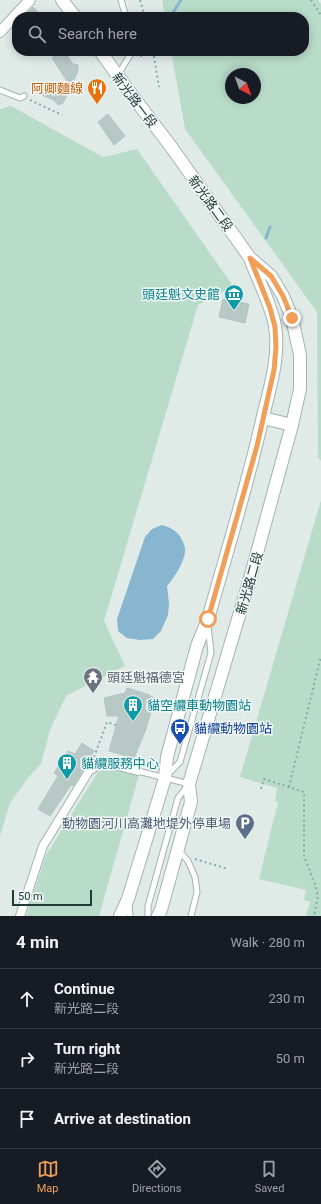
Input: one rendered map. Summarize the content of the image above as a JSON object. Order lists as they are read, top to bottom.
{
  "streets": {
    "street": ["新光路一段", "新光路二段"]
  },
  "crossings": [
    ["新光路一段", "新光路二段"]
  ],
  "places": {
    "restaurant": ["阿卿麵線"],
    "museum": ["頭廷魁文史館"],
    "temple": ["頭廷魁福德宮"],
    "building": ["貓空纜車動物園站", "貓纜服務中心"],
    "bus stop": ["貓纜動物園站"],
    "parking": ["動物園河川高灘地堤外停車場"]
  },
  "scale_bar": "50 m",
  "north": "bottom right",
  "page": {
    "search": "Search here",
    "scale": "50 m",
    "heading": ["4 min", "Walk · 280 m"],
    "list": [
      ["Continue", "新光路二段", "230 m"],
      ["Turn right", "新光路二段", "50 m"],
      "Arrive at destination"
    ],
    "nav": ["Map", "Directions", "Saved"]
  }
}
